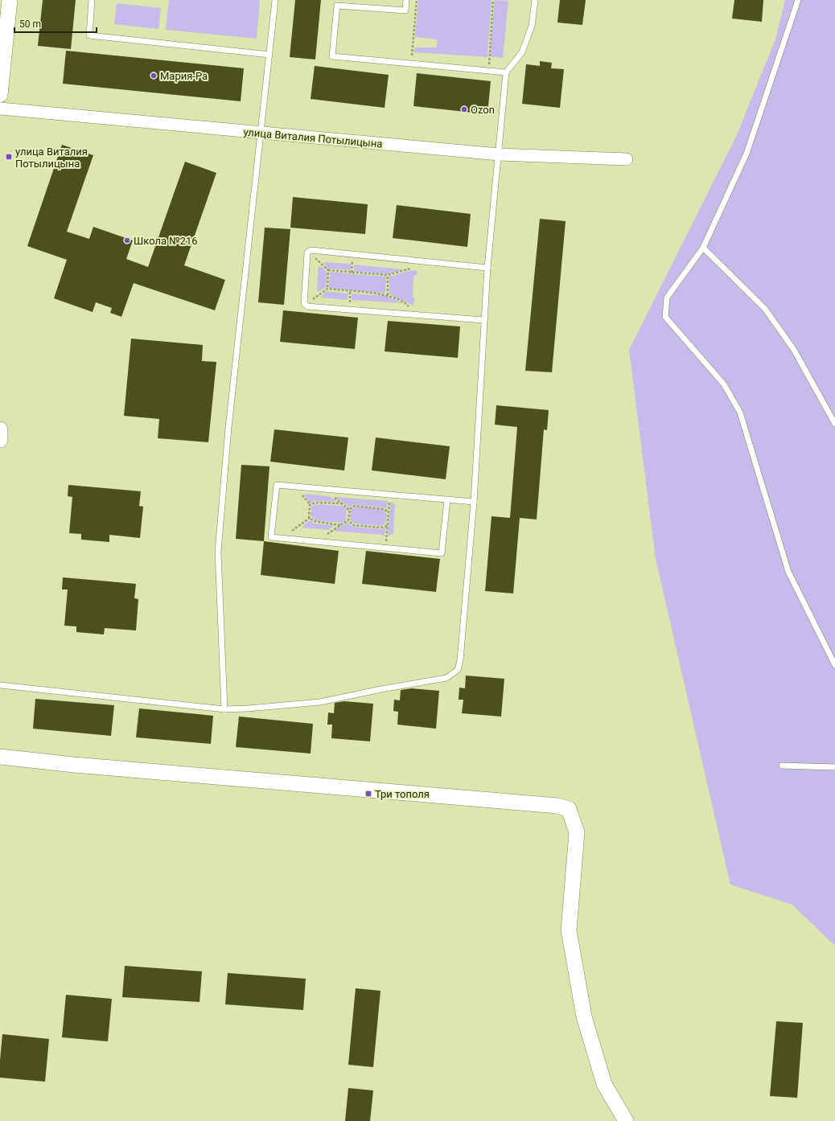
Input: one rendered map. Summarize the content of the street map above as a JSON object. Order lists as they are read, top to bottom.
{
  "streets": {
    "street": ["улица Виталия Потылицына"]
  },
  "places": {
    "other": ["Мария-Ра", "Ozon", "Школа №216"],
    "transit": ["улица Виталия Потылицына", "Три тополя"]
  },
  "scale_bar": "50 m"
}
